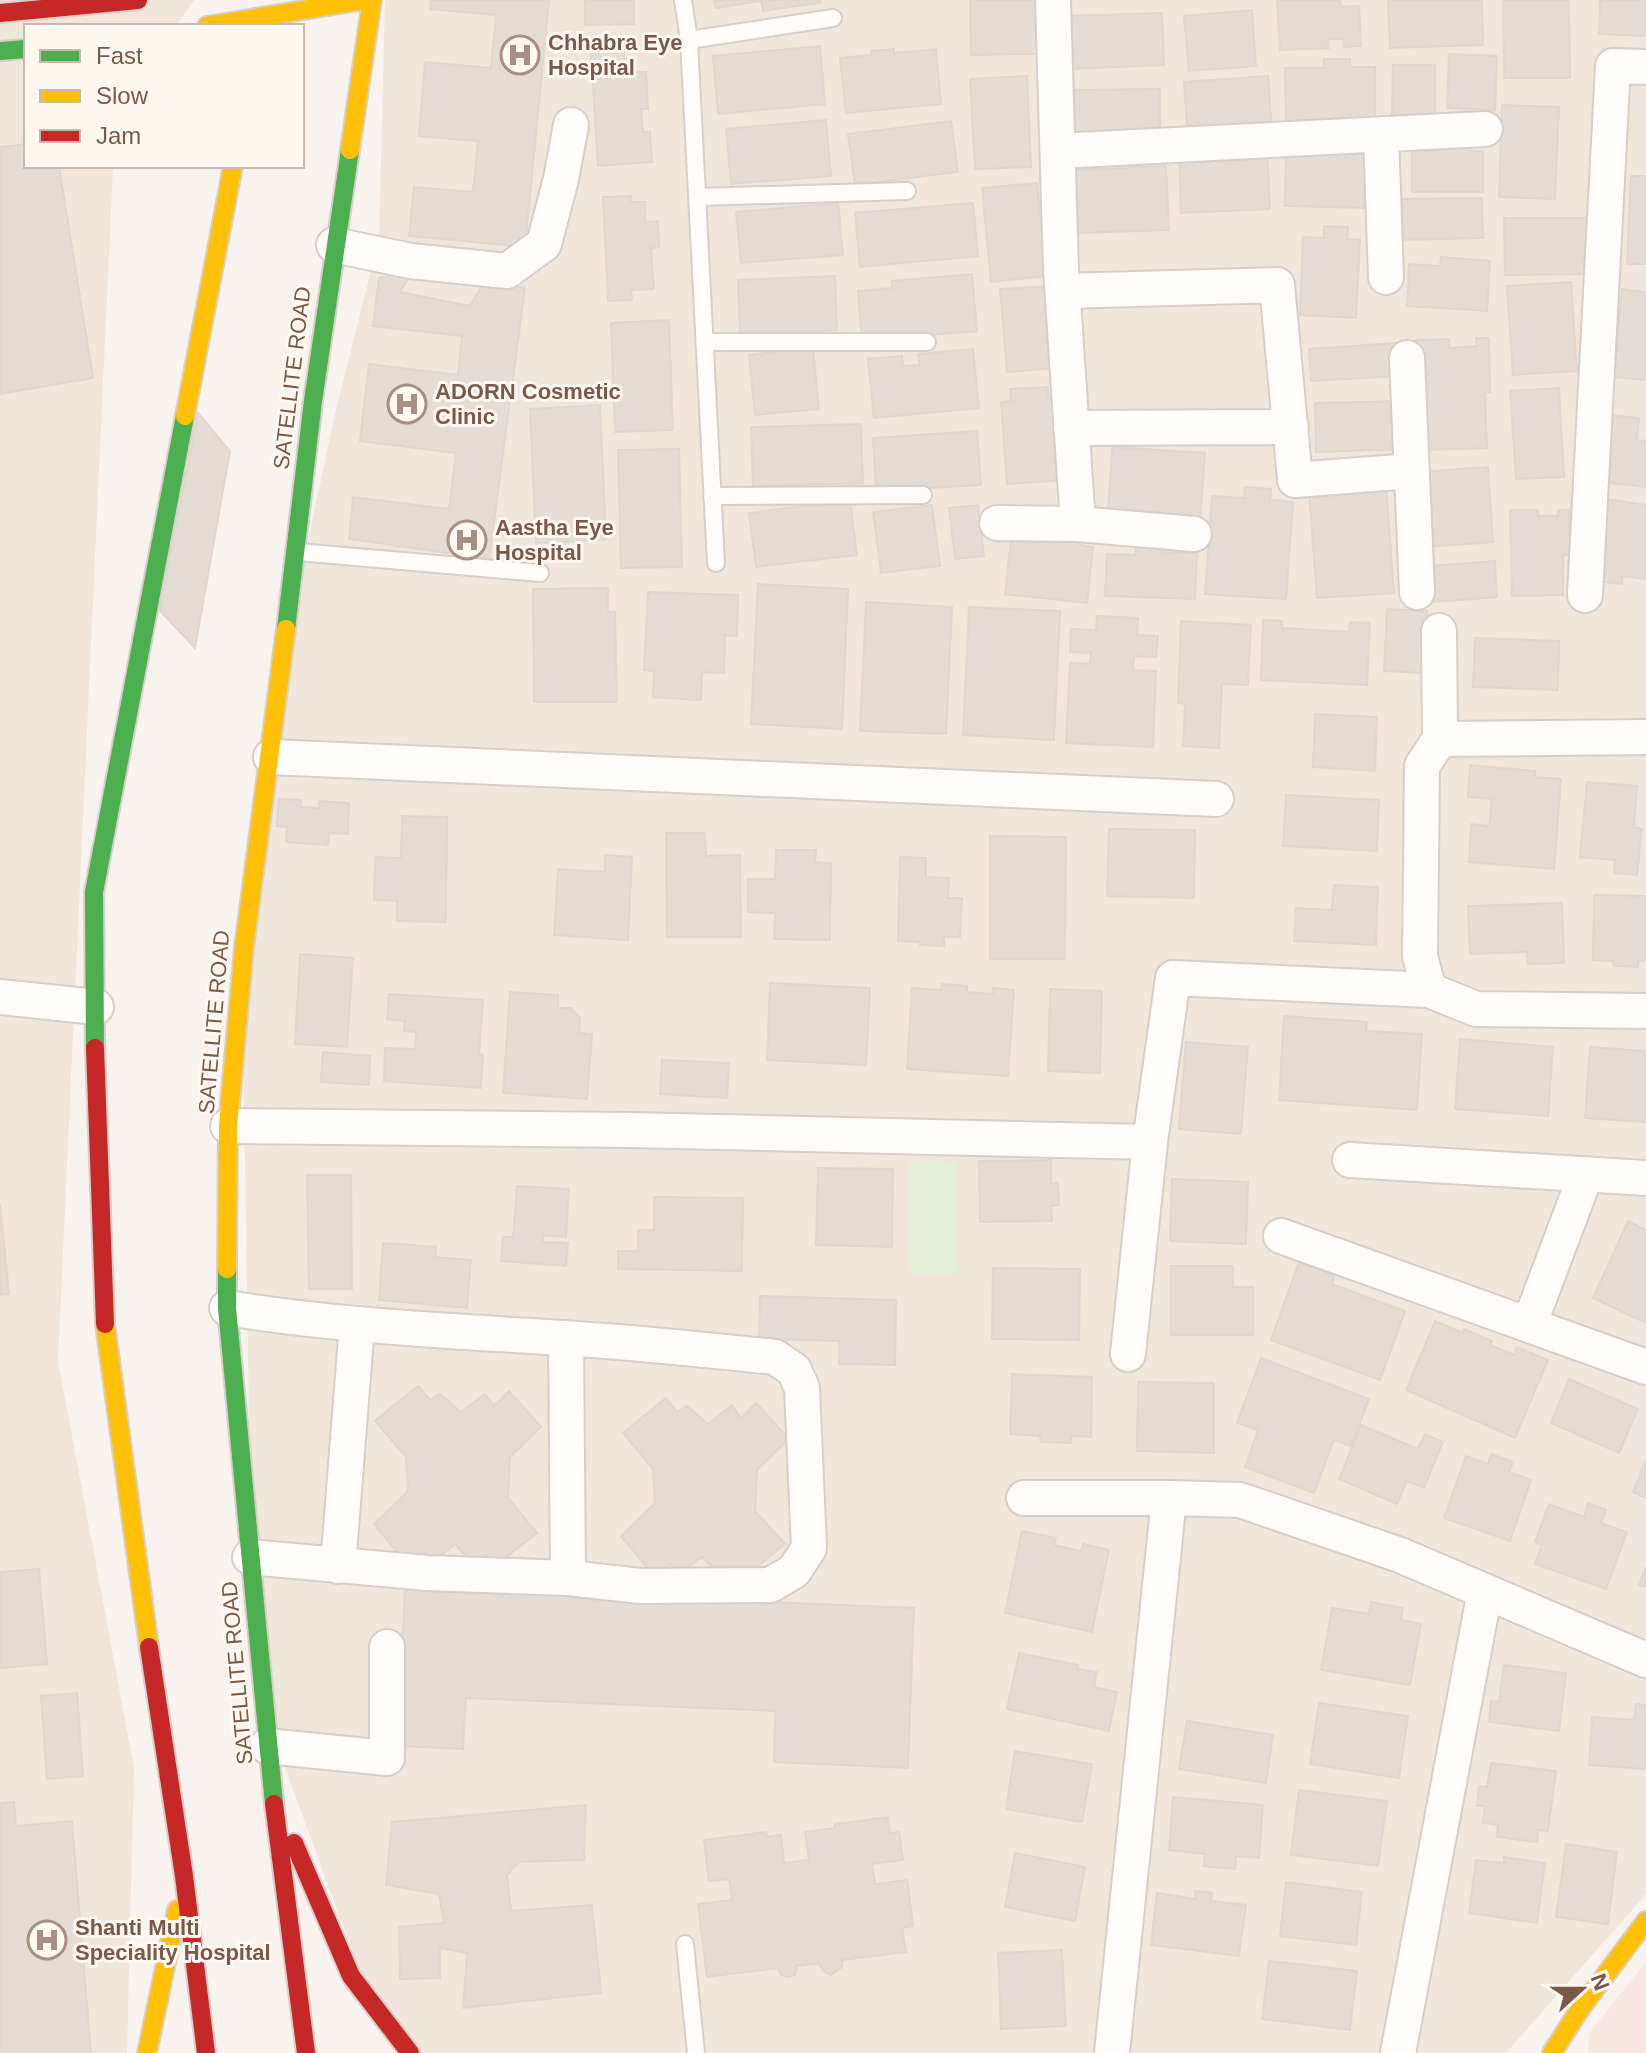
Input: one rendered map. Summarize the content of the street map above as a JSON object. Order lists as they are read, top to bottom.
{
  "streets": {
    "main road": ["SATELLITE ROAD"]
  },
  "places": {
    "hospital": [
      "Chhabra Eye Hospital",
      "ADORN Cosmetic Clinic",
      "Aastha Eye Hospital",
      "Shanti Multi Speciality Hospital"
    ]
  },
  "legend": ["Fast", "Slow", "Jam"],
  "north": "right"
}
